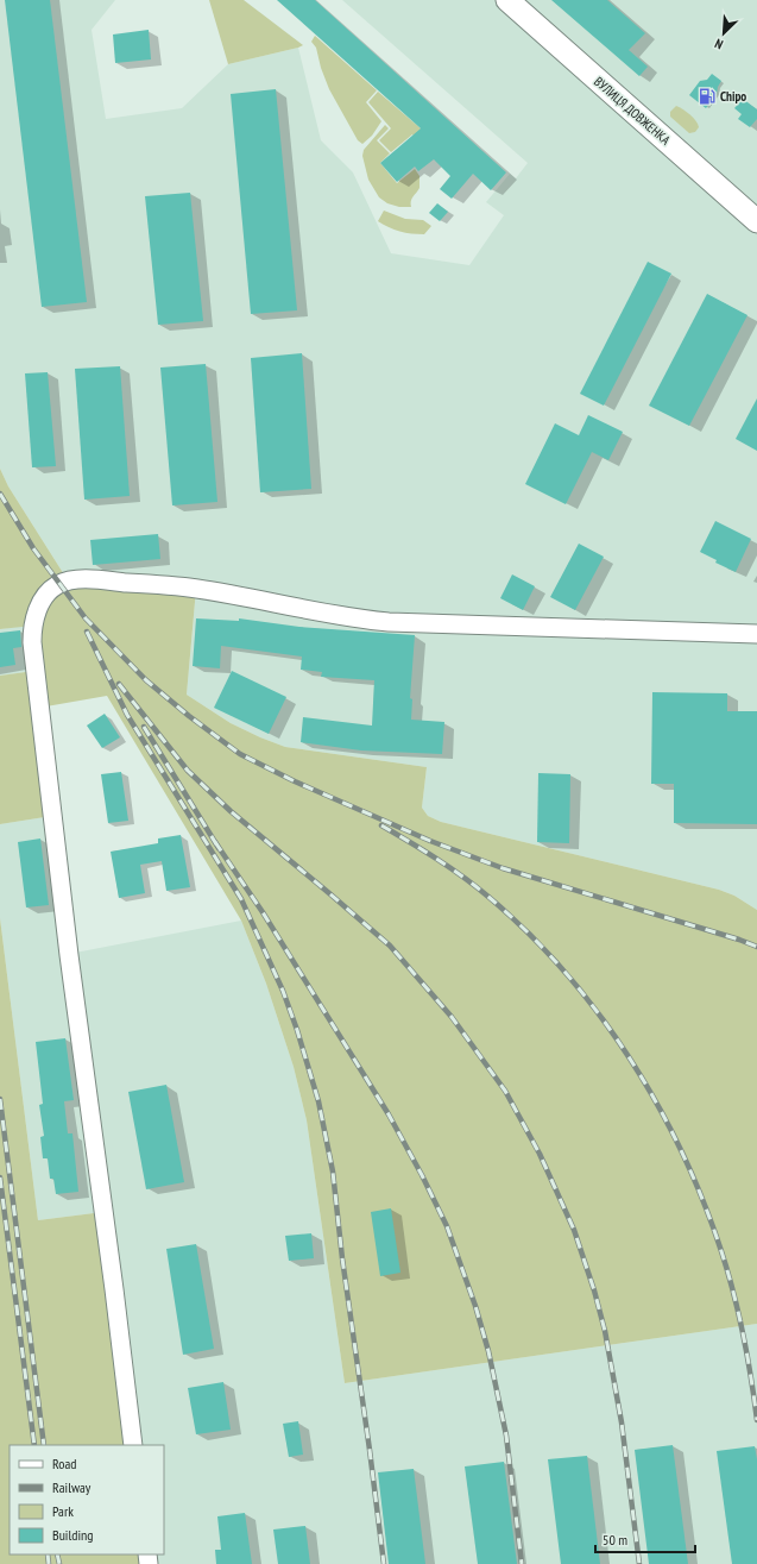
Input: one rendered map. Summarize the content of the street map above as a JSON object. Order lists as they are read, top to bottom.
{
  "streets": {
    "main road": ["ВУЛИЦЯ ДОВЖЕНКА"]
  },
  "places": {
    "fuel station": ["Chipo"]
  },
  "legend": [
    "Road",
    "Railway",
    "Park",
    "Building"
  ],
  "scale_bar": "50 m",
  "north": "bottom left"
}
